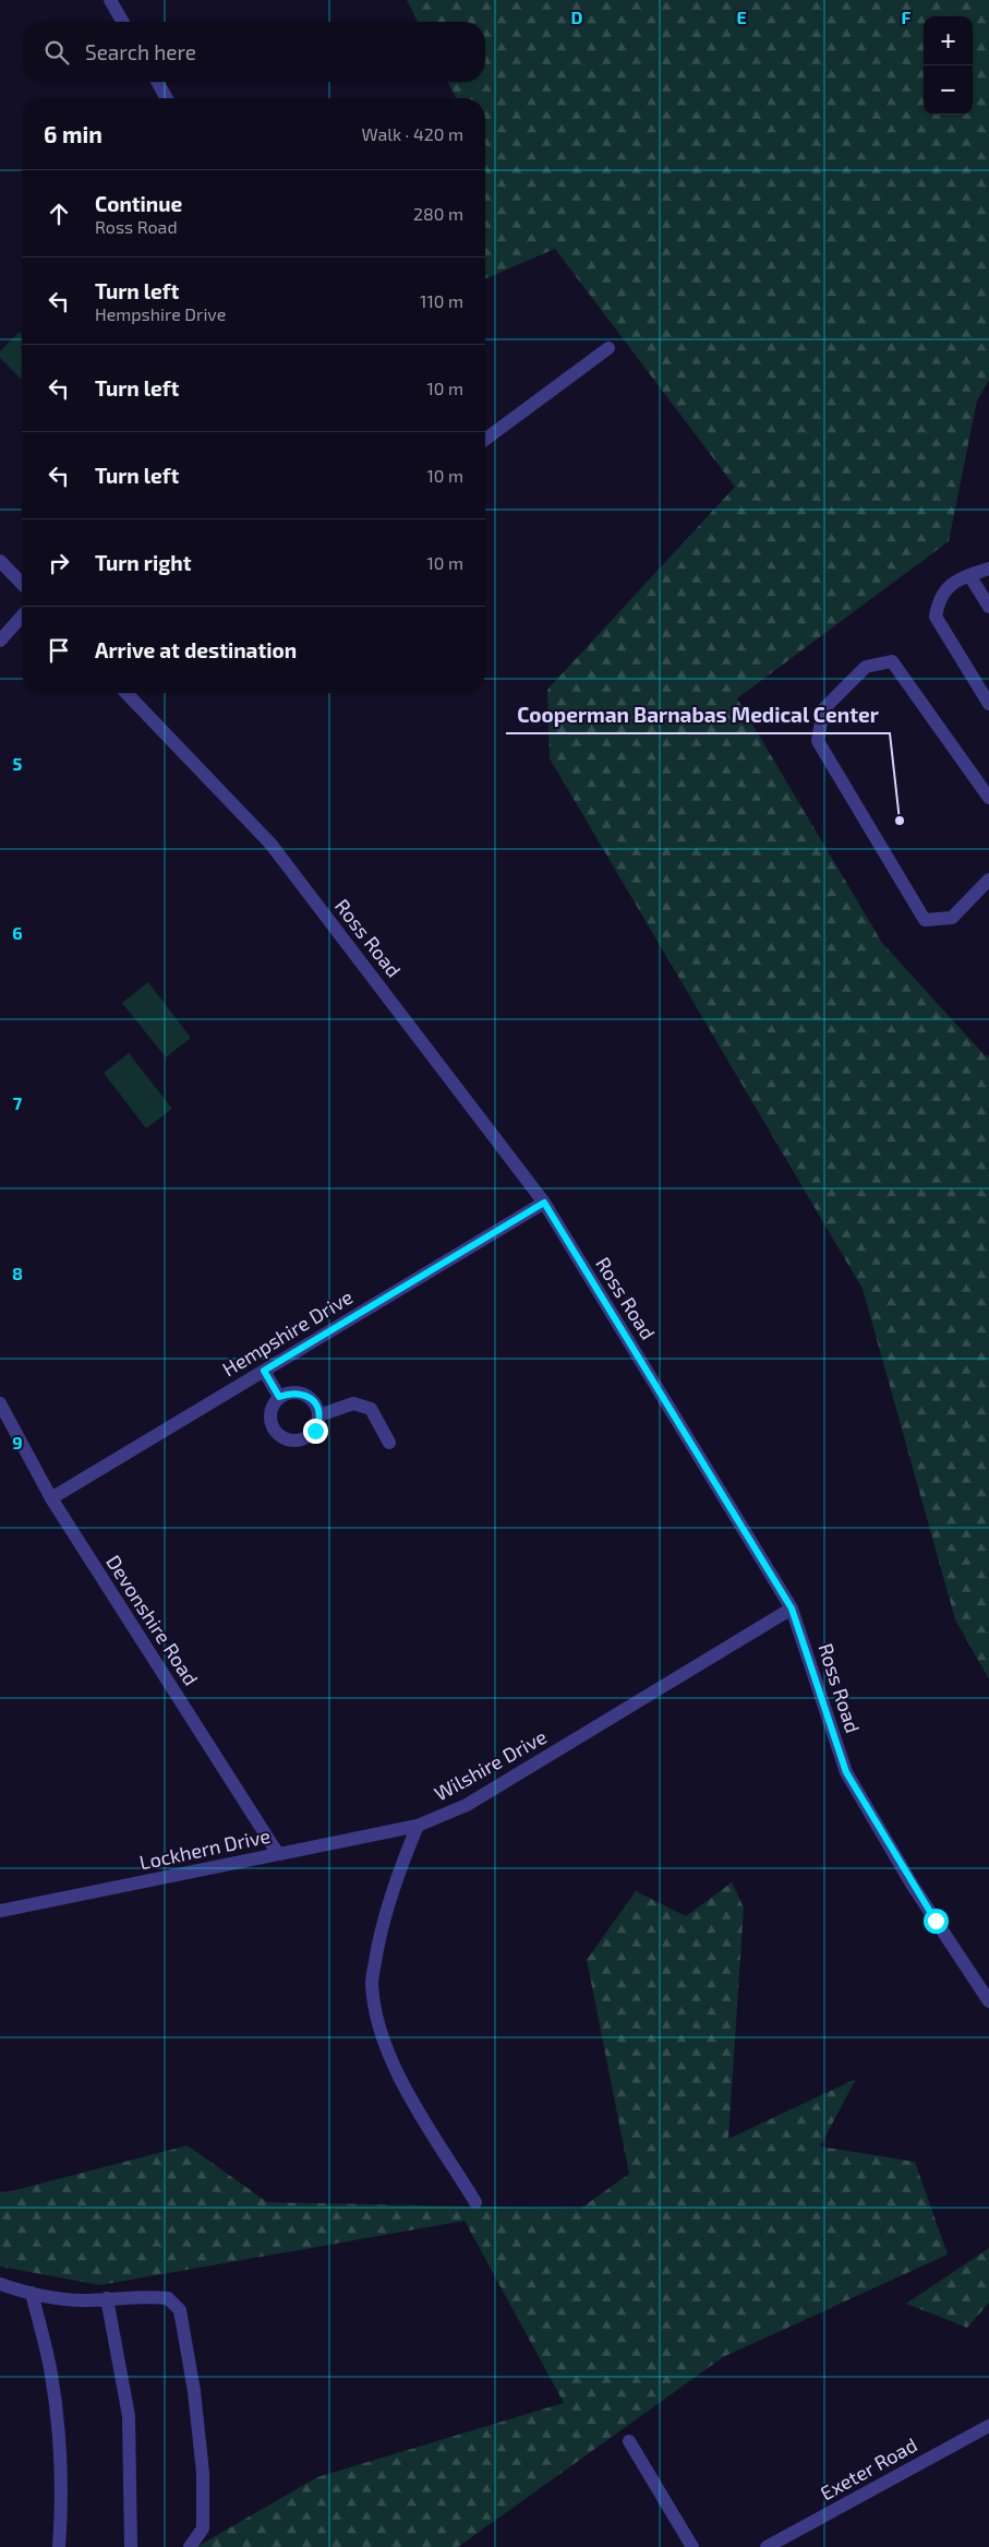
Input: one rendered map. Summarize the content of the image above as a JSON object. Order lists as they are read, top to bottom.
{
  "streets": {
    "street": [
      "Ross Road",
      "Hempshire Drive",
      "Devonshire Road",
      "Wilshire Drive",
      "Lockhern Drive",
      "Exeter Road"
    ]
  },
  "crossings": [
    ["Ross Road", "Hempshire Drive"],
    ["Ross Road", "Wilshire Drive"],
    ["Hempshire Drive", "Devonshire Road"],
    ["Devonshire Road", "Lockhern Drive"],
    ["Wilshire Drive", "Lockhern Drive"]
  ],
  "places": ["Cooperman Barnabas Medical Center"],
  "page": {
    "map_buttons": ["+", "−"],
    "search": "Search here",
    "heading": ["6 min", "Walk · 420 m"],
    "list": [
      ["Continue", "Ross Road", "280 m"],
      ["Turn left", "Hempshire Drive", "110 m"],
      ["Turn left", "10 m"],
      ["Turn left", "10 m"],
      ["Turn right", "10 m"],
      "Arrive at destination"
    ]
  },
  "grid": {
    "columns": ["D", "E", "F"],
    "rows": [
      "5",
      "6",
      "7",
      "8",
      "9"
    ]
  }
}
